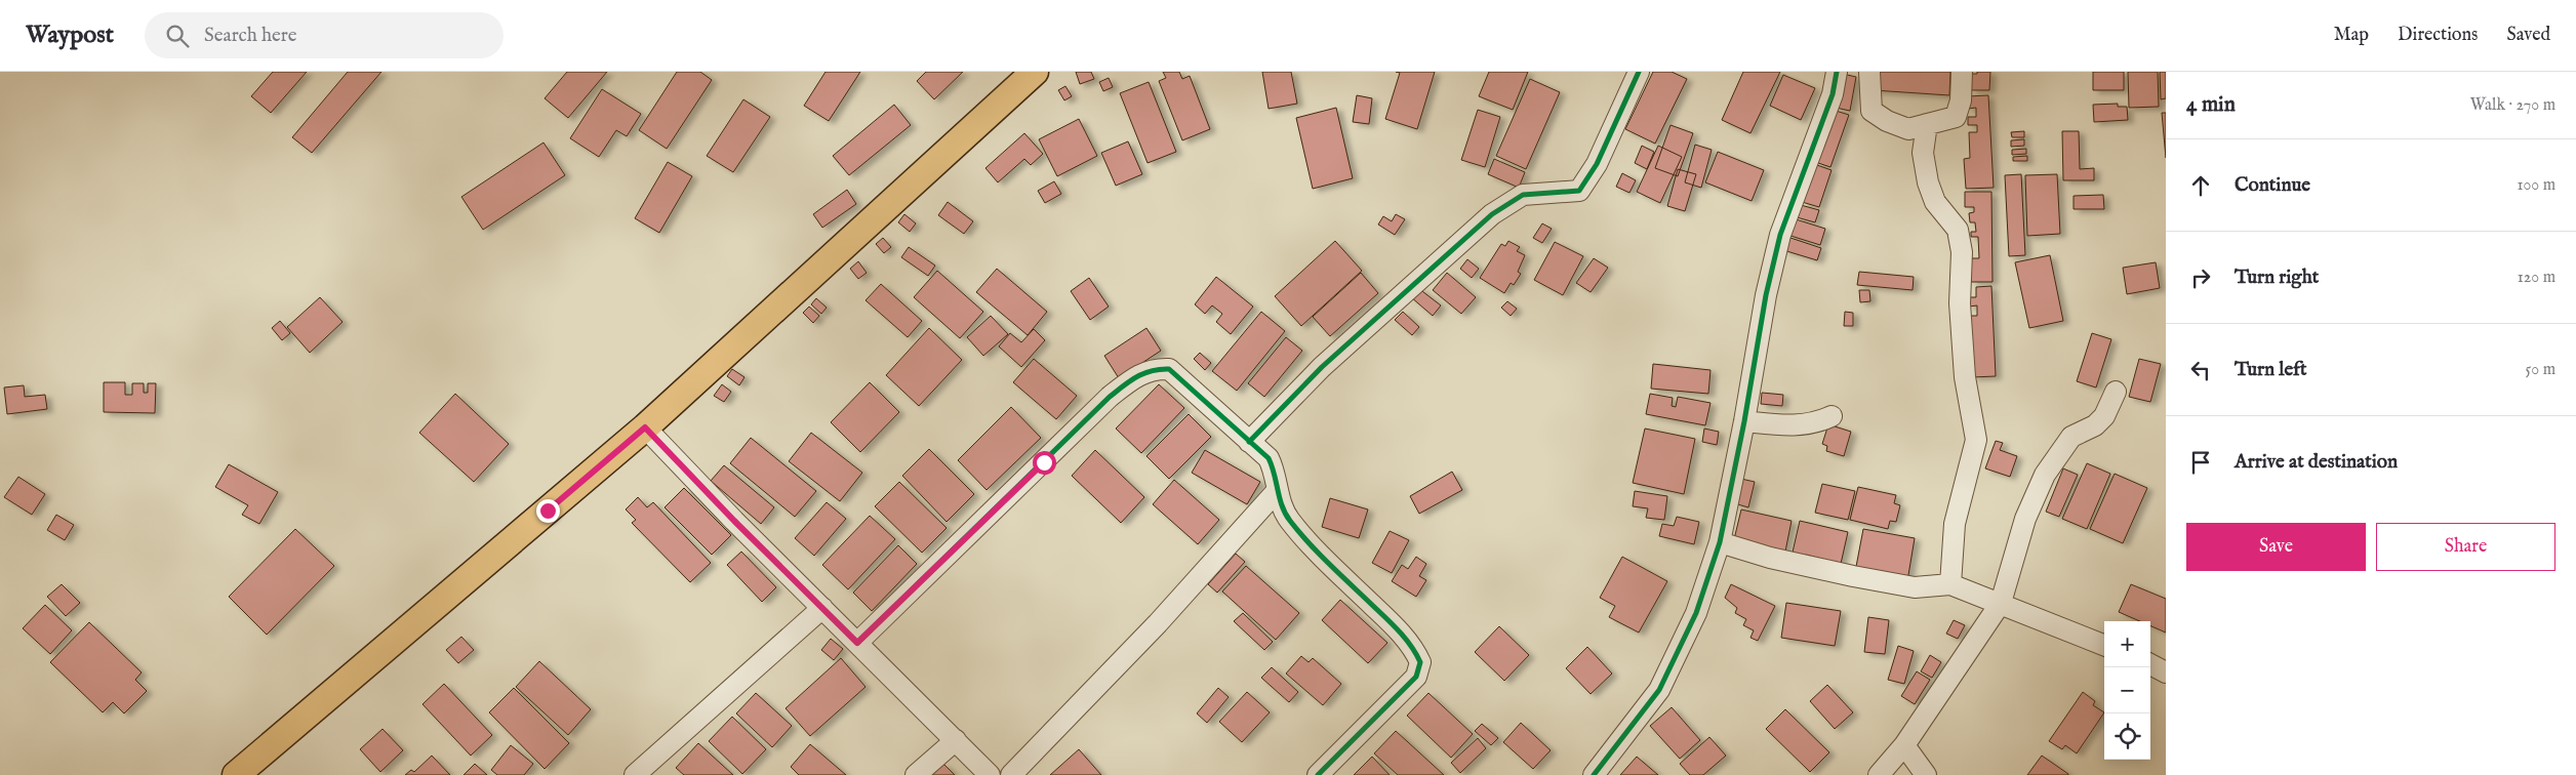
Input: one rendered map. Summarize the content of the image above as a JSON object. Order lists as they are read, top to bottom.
{
  "page": {
    "header": "Waypost",
    "search": "Search here",
    "nav": ["Map", "Directions", "Saved"],
    "heading": ["4 min", "Walk · 270 m"],
    "list": [
      ["Continue", "100 m"],
      ["Turn right", "120 m"],
      ["Turn left", "50 m"],
      "Arrive at destination"
    ],
    "buttons": ["Save", "Share"],
    "map_buttons": ["+", "−"]
  }
}
